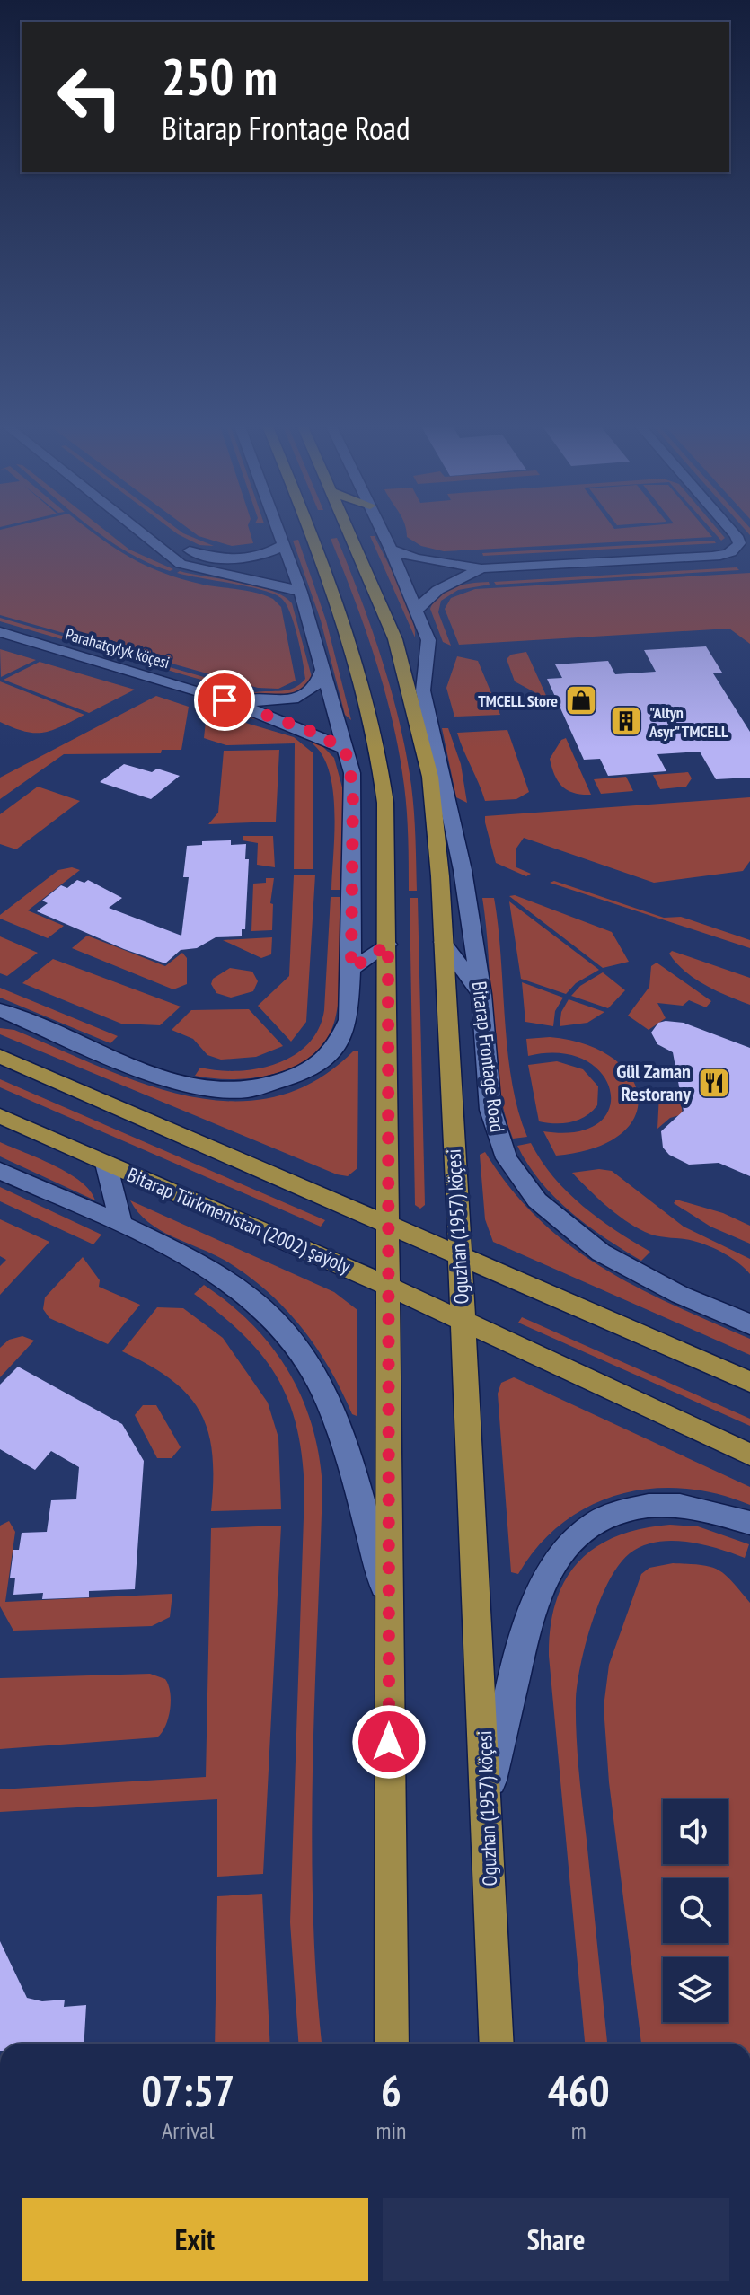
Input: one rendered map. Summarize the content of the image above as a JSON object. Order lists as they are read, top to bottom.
{
  "streets": {
    "main road": ["Bitarap Türkmenistan (2002) şaýoly", "Oguzhan (1957) köçesi"],
    "street": ["Parahatçylyk köçesi", "Bitarap Frontage Road"]
  },
  "crossings": [
    ["Bitarap Frontage Road", "Oguzhan (1957) köçesi"],
    ["Bitarap Türkmenistan (2002) şaýoly", "Oguzhan (1957) köçesi"]
  ],
  "places": {
    "shop": ["TMCELL Store"],
    "building": ["\"Altyn Asyr\" TMCELL"],
    "restaurant": ["Gül Zaman Restorany"]
  },
  "page": {
    "turn": ["250 m", "Bitarap Frontage Road"],
    "eta": [
      "07:57",
      "Arrival",
      "6",
      "min",
      "460",
      "m"
    ],
    "buttons": ["Exit", "Share"]
  }
}
